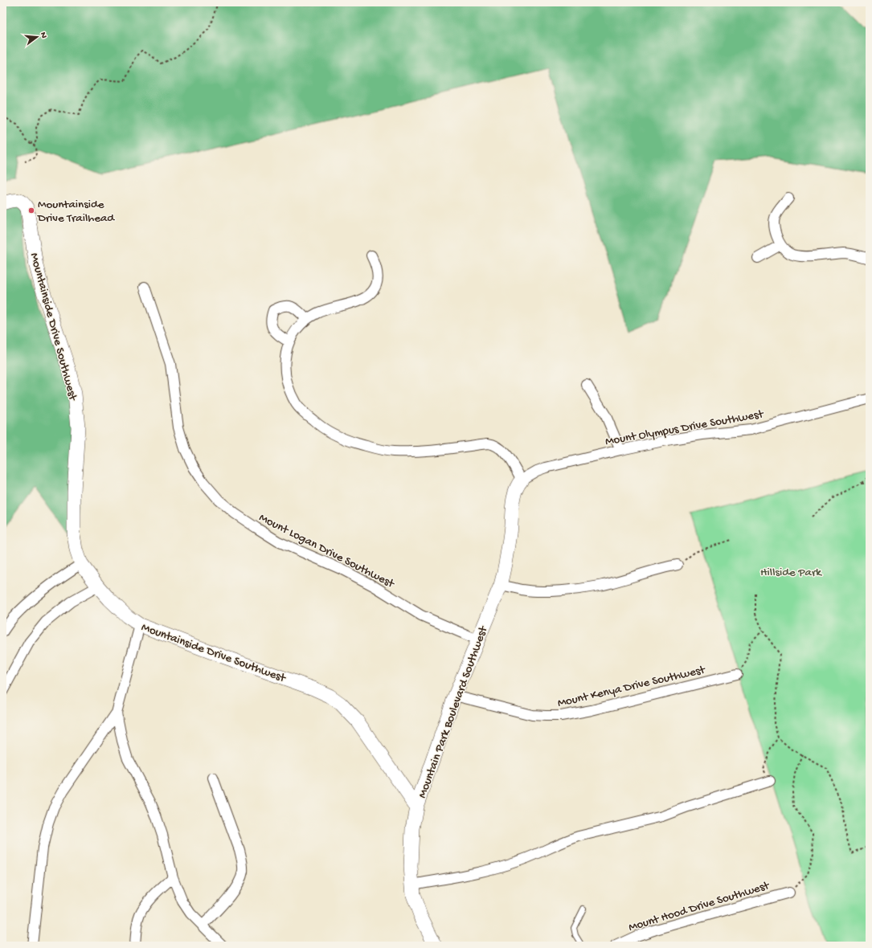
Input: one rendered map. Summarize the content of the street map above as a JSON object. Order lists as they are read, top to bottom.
{
  "streets": {
    "street": [
      "Mountainside Drive Southwest",
      "Mount Olympus Drive Southwest",
      "Mount Logan Drive Southwest",
      "Mount Kenya Drive Southwest",
      "Mountain Park Boulevard Southwest",
      "Mount Hood Drive Southwest"
    ]
  },
  "crossings": [
    ["Mountainside Drive Southwest", "Mountain Park Boulevard Southwest"],
    ["Mount Olympus Drive Southwest", "Mountain Park Boulevard Southwest"],
    ["Mount Logan Drive Southwest", "Mountain Park Boulevard Southwest"],
    ["Mount Kenya Drive Southwest", "Mountain Park Boulevard Southwest"]
  ],
  "parks": ["Hillside Park"],
  "places": ["Mountainside Drive Trailhead"],
  "north": "right"
}
